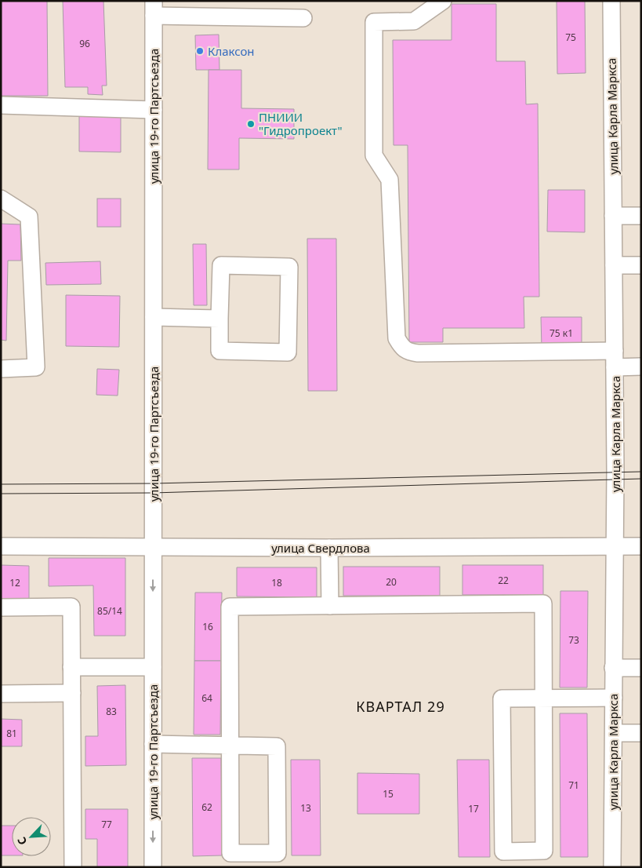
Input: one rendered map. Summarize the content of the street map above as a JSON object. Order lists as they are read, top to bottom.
{
  "streets": {
    "street": ["улица 19-го Партсъезда", "улица Карла Маркса", "улица Свердлова"]
  },
  "crossings": [
    ["улица 19-го Партсъезда", "улица Свердлова"],
    ["улица Карла Маркса", "улица Свердлова"]
  ],
  "districts": ["КВАРТАЛ 29"],
  "places": ["Клаксон", "ПНИИИ \"Гидропроект\""],
  "house_numbers": [
    "75",
    "96",
    "75 к1",
    "22",
    "20",
    "12",
    "18",
    "85/14",
    "16",
    "73",
    "64",
    "83",
    "81",
    "71",
    "15",
    "62",
    "13",
    "17",
    "77"
  ],
  "north": "bottom left"
}
